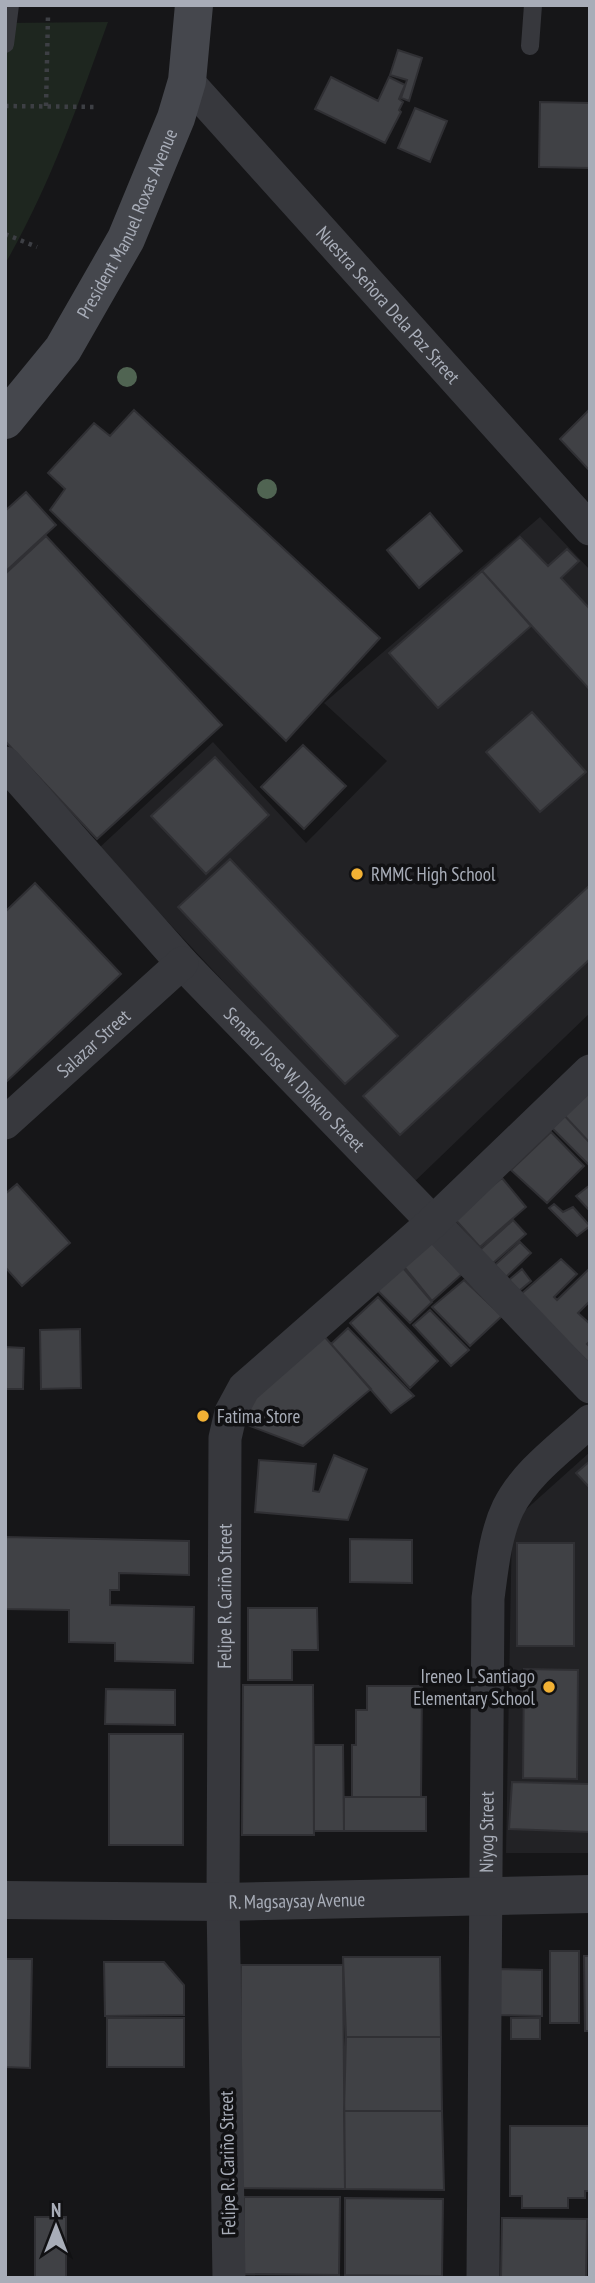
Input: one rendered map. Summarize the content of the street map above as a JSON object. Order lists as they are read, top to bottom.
{
  "streets": {
    "main road": ["President Manuel Roxas Avenue"],
    "street": [
      "Nuestra Señora Dela Paz Street",
      "Salazar Street",
      "Senator Jose W. Diokno Street",
      "Felipe R. Cariño Street",
      "Niyog Street",
      "R. Magsaysay Avenue"
    ]
  },
  "crossings": [
    ["President Manuel Roxas Avenue", "Nuestra Señora Dela Paz Street"],
    ["Salazar Street", "Senator Jose W. Diokno Street"],
    ["Senator Jose W. Diokno Street", "Felipe R. Cariño Street"],
    ["Felipe R. Cariño Street", "R. Magsaysay Avenue"],
    ["Niyog Street", "R. Magsaysay Avenue"]
  ],
  "places": ["RMMC High School", "Fatima Store", "Ireneo L Santiago Elementary School"],
  "north": "top"
}
